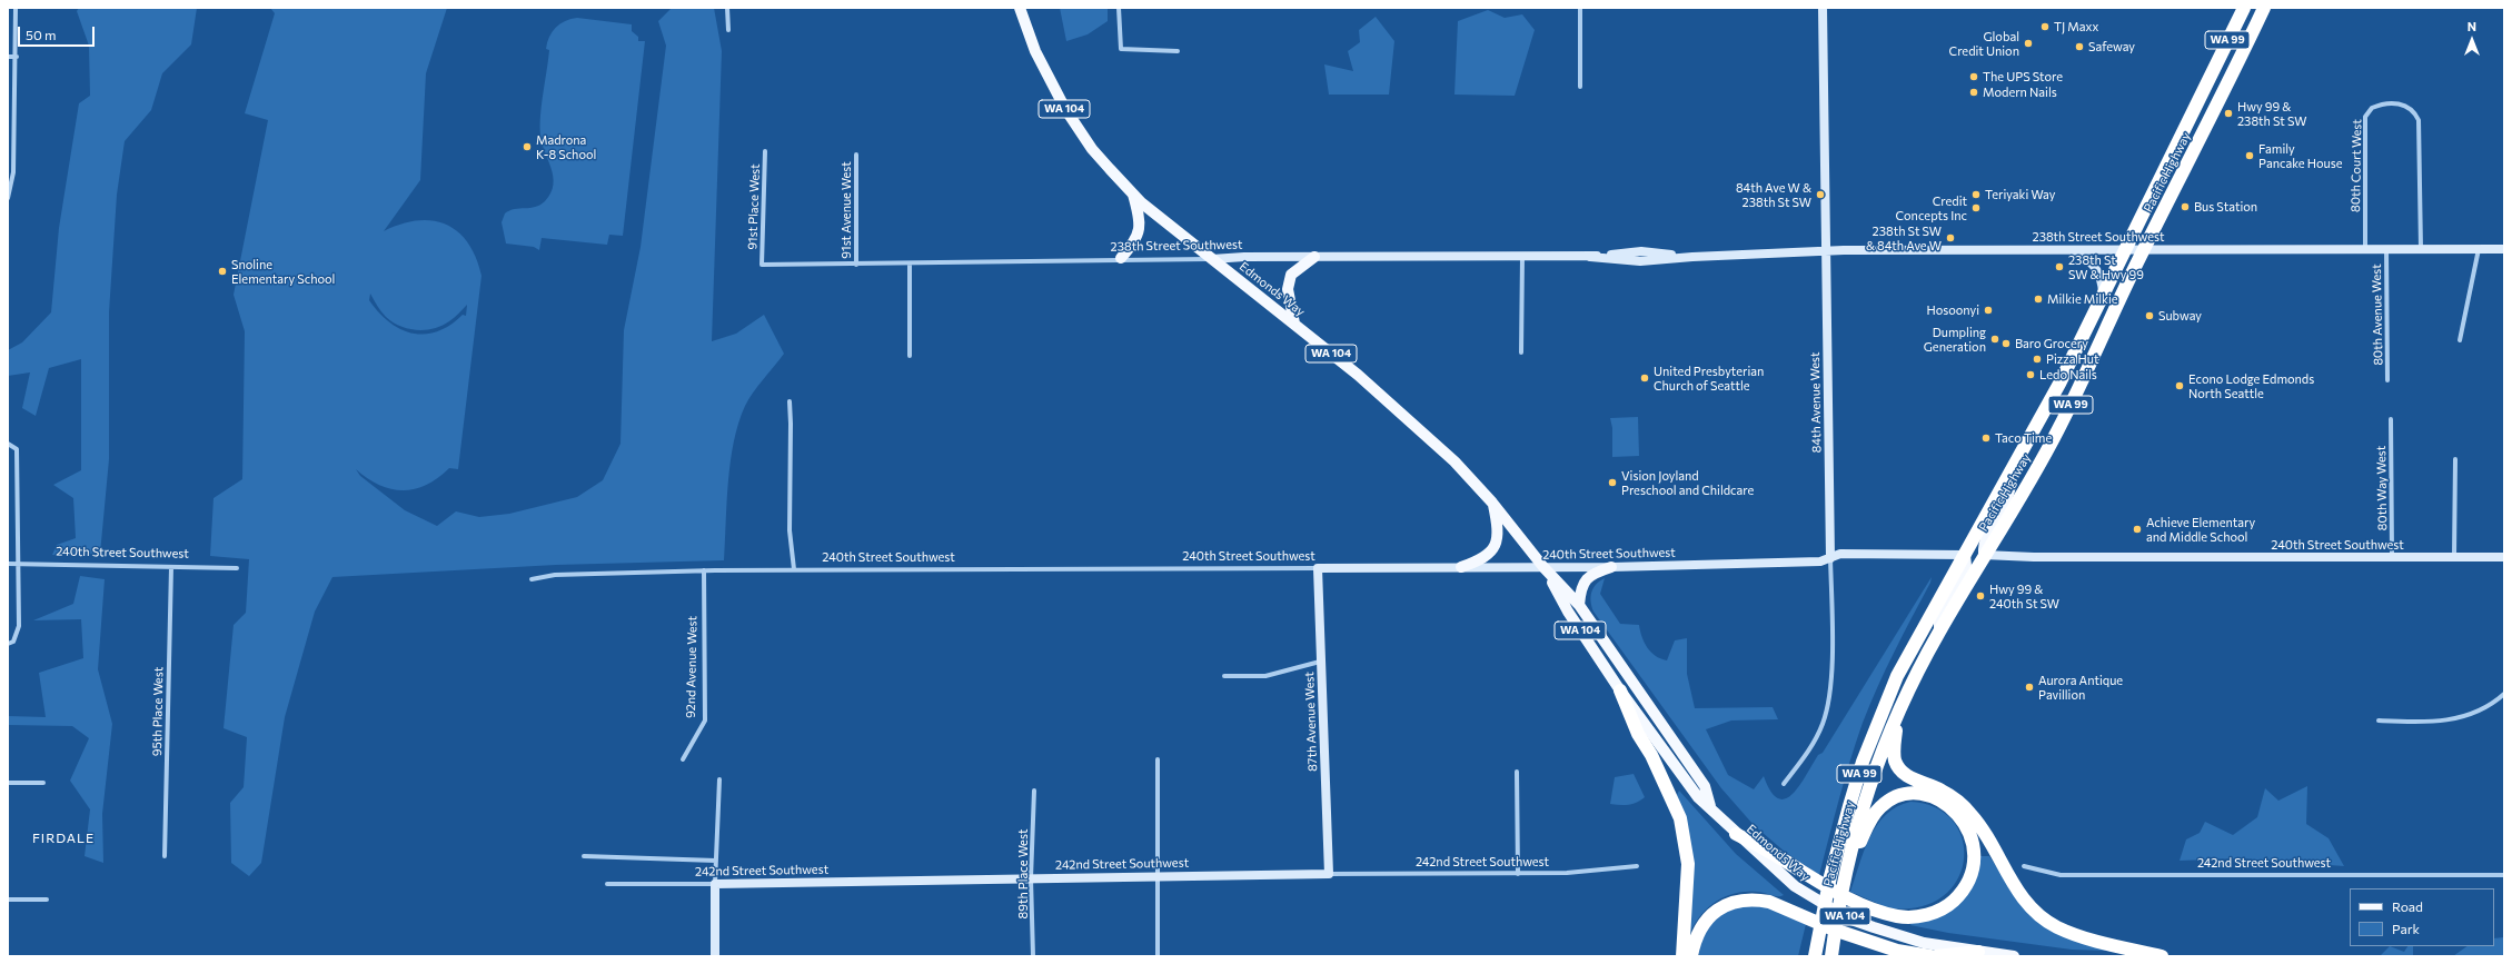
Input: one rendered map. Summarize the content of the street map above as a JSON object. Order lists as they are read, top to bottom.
{
  "streets": {
    "highway": ["WA 99", "Pacific Highway"],
    "main road": ["WA 104", "Edmonds Way"],
    "street": [
      "80th Court West",
      "91st Place West",
      "91st Avenue West",
      "238th Street Southwest",
      "80th Avenue West",
      "84th Avenue West",
      "80th Way West",
      "240th Street Southwest",
      "92nd Avenue West",
      "95th Place West",
      "87th Avenue West",
      "242nd Street Southwest",
      "89th Place West"
    ]
  },
  "crossings": [
    ["80th Court West", "238th Street Southwest"],
    ["Pacific Highway", "238th Street Southwest"],
    ["Pacific Highway", "240th Street Southwest"],
    ["91st Place West", "238th Street Southwest"],
    ["91st Avenue West", "238th Street Southwest"],
    ["238th Street Southwest", "Edmonds Way"],
    ["238th Street Southwest", "80th Avenue West"],
    ["238th Street Southwest", "84th Avenue West"],
    ["Edmonds Way", "240th Street Southwest"],
    ["84th Avenue West", "240th Street Southwest"],
    ["80th Way West", "240th Street Southwest"],
    ["240th Street Southwest", "92nd Avenue West"],
    ["240th Street Southwest", "95th Place West"],
    ["240th Street Southwest", "87th Avenue West"],
    ["87th Avenue West", "242nd Street Southwest"],
    ["242nd Street Southwest", "89th Place West"]
  ],
  "districts": ["FIRDALE"],
  "places": [
    "TJ Maxx",
    "Global Credit Union",
    "Safeway",
    "The UPS Store",
    "Modern Nails",
    "Hwy 99 & 238th St SW",
    "Madrona K-8 School",
    "Family Pancake House",
    "84th Ave W & 238th St SW",
    "Teriyaki Way",
    "Bus Station",
    "Credit Concepts Inc",
    "238th St SW & 84th Ave W",
    "238th St SW & Hwy 99",
    "Snoline Elementary School",
    "Milkie Milkie",
    "Hosoonyi",
    "Subway",
    "Dumpling Generation",
    "Baro Grocery",
    "Pizza Hut",
    "Ledo Nails",
    "United Presbyterian Church of Seattle",
    "Econo Lodge Edmonds North Seattle",
    "Taco Time",
    "Vision Joyland Preschool and Childcare",
    "Achieve Elementary and Middle School",
    "Hwy 99 & 240th St SW",
    "Aurora Antique Pavillion"
  ],
  "legend": ["Road", "Park"],
  "scale_bar": "50 m",
  "north": "top"
}
